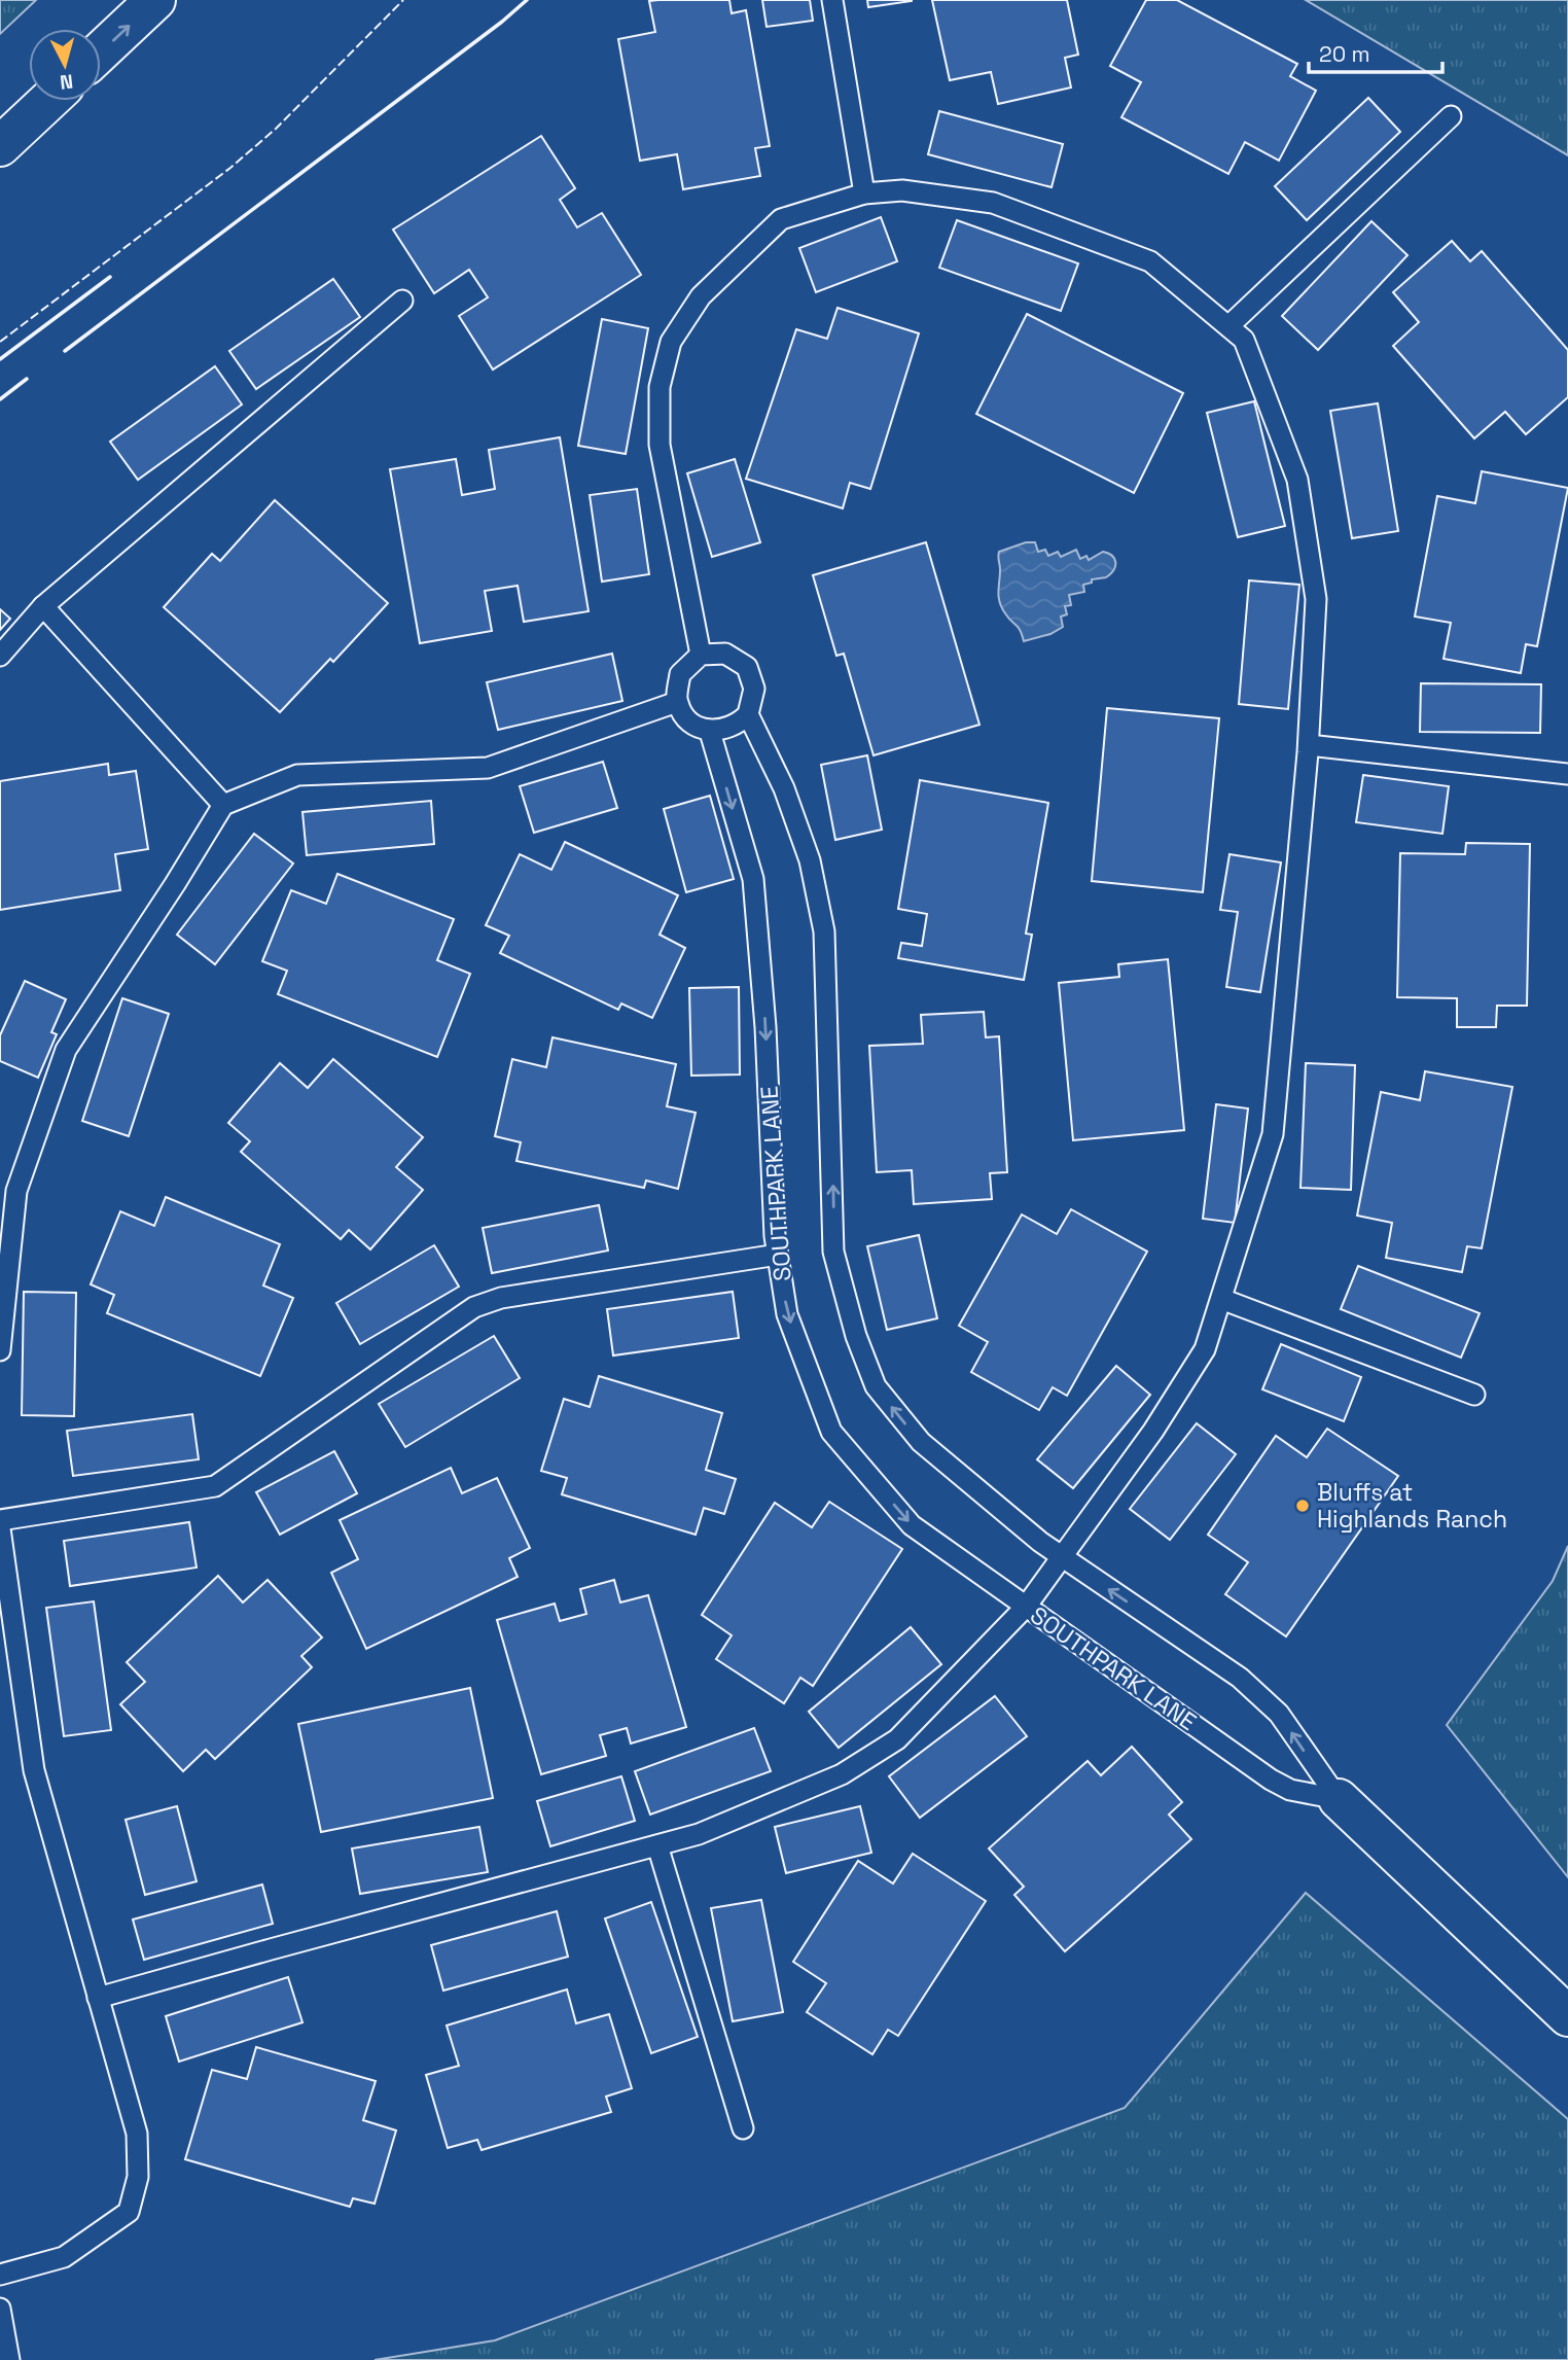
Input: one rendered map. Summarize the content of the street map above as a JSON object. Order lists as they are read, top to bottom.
{
  "streets": {
    "lane": ["SOUTHPARK LANE"]
  },
  "places": ["Bluffs at Highlands Ranch"],
  "scale_bar": "20 m",
  "north": "bottom"
}
